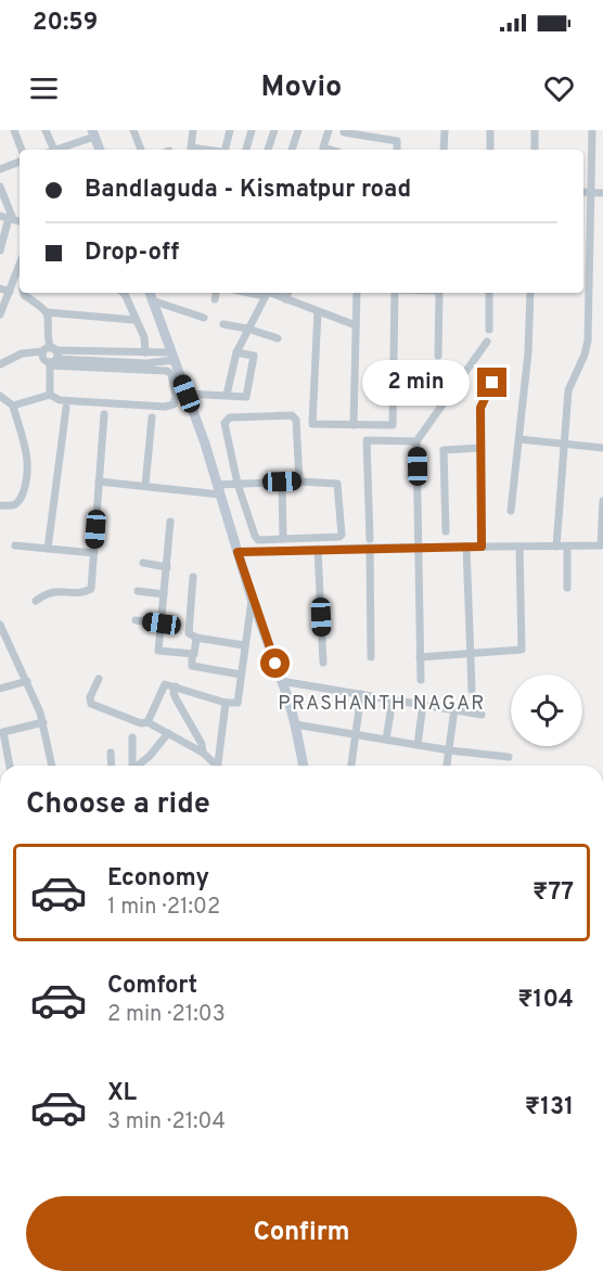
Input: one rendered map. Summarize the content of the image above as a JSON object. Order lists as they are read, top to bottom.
{
  "districts": ["PRASHANTH NAGAR"],
  "page": {
    "status": "20:59",
    "header": "Movio",
    "banner": ["Bandlaguda - Kismatpur road", "Drop-off"],
    "bubble": "2 min",
    "heading": "Choose a ride",
    "list": [
      {
        "name": "Economy",
        "note": "1 min · 21:02",
        "value": "₹77"
      },
      {
        "name": "Comfort",
        "note": "2 min · 21:03",
        "value": "₹104"
      },
      {
        "name": "XL",
        "note": "3 min · 21:04",
        "value": "₹131"
      }
    ],
    "buttons": "Confirm"
  }
}
